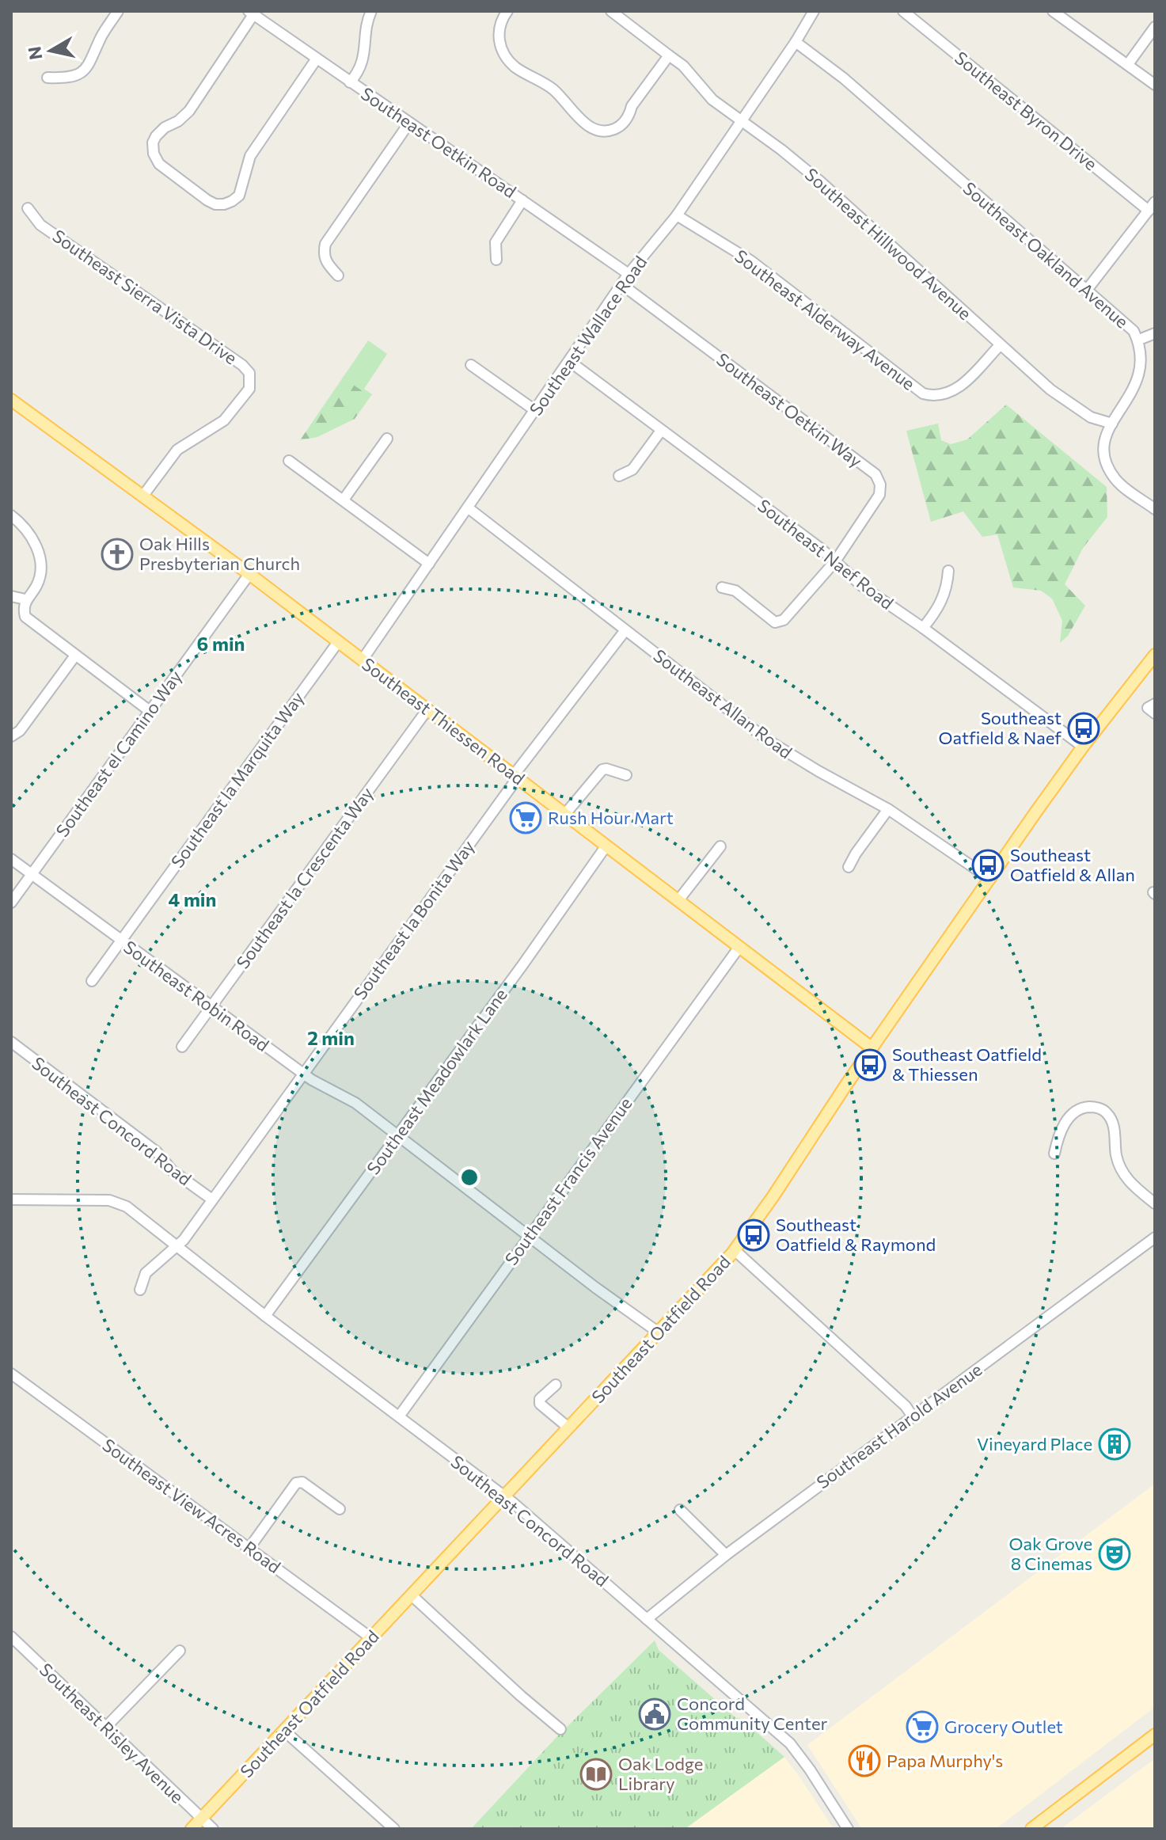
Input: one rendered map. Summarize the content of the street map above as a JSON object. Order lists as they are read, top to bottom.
{
  "streets": {
    "main road": ["Southeast Thiessen Road", "Southeast Oatfield Road"],
    "street": [
      "Southeast Byron Drive",
      "Southeast Oetkin Road",
      "Southeast Hillwood Avenue",
      "Southeast Oakland Avenue",
      "Southeast Sierra Vista Drive",
      "Southeast Alderway Avenue",
      "Southeast Wallace Road",
      "Southeast Oetkin Way",
      "Southeast Naef Road",
      "Southeast Allan Road",
      "Southeast el Camino Way",
      "Southeast la Marquita Way",
      "Southeast la Crescenta Way",
      "Southeast la Bonita Way",
      "Southeast Robin Road",
      "Southeast Meadowlark Lane",
      "Southeast Concord Road",
      "Southeast Francis Avenue",
      "Southeast Harold Avenue",
      "Southeast View Acres Road",
      "Southeast Risley Avenue"
    ]
  },
  "crossings": [
    ["Southeast Oetkin Road", "Southeast Wallace Road"],
    ["Southeast Hillwood Avenue", "Southeast Oakland Avenue"],
    ["Southeast Hillwood Avenue", "Southeast Alderway Avenue"],
    ["Southeast Hillwood Avenue", "Southeast Wallace Road"],
    ["Southeast Oakland Avenue", "Southeast Wallace Road"],
    ["Southeast Sierra Vista Drive", "Southeast Thiessen Road"],
    ["Southeast Alderway Avenue", "Southeast Wallace Road"],
    ["Southeast Wallace Road", "Southeast Oetkin Way"],
    ["Southeast Wallace Road", "Southeast Naef Road"],
    ["Southeast Wallace Road", "Southeast Allan Road"],
    ["Southeast Wallace Road", "Southeast Thiessen Road"],
    ["Southeast Oetkin Way", "Southeast Naef Road"],
    ["Southeast Naef Road", "Southeast Oatfield Road"],
    ["Southeast Allan Road", "Southeast la Bonita Way"],
    ["Southeast Allan Road", "Southeast Oatfield Road"],
    ["Southeast Thiessen Road", "Southeast el Camino Way"],
    ["Southeast Thiessen Road", "Southeast la Marquita Way"],
    ["Southeast Thiessen Road", "Southeast la Crescenta Way"],
    ["Southeast Thiessen Road", "Southeast la Bonita Way"],
    ["Southeast Thiessen Road", "Southeast Meadowlark Lane"],
    ["Southeast Thiessen Road", "Southeast Francis Avenue"],
    ["Southeast Thiessen Road", "Southeast Oatfield Road"],
    ["Southeast el Camino Way", "Southeast Robin Road"],
    ["Southeast la Marquita Way", "Southeast Robin Road"],
    ["Southeast la Crescenta Way", "Southeast Robin Road"],
    ["Southeast la Bonita Way", "Southeast Robin Road"],
    ["Southeast la Bonita Way", "Southeast Concord Road"],
    ["Southeast Robin Road", "Southeast Meadowlark Lane"],
    ["Southeast Robin Road", "Southeast Francis Avenue"],
    ["Southeast Robin Road", "Southeast Oatfield Road"],
    ["Southeast Meadowlark Lane", "Southeast Concord Road"],
    ["Southeast Concord Road", "Southeast Francis Avenue"],
    ["Southeast Concord Road", "Southeast Oatfield Road"],
    ["Southeast Concord Road", "Southeast Harold Avenue"],
    ["Southeast Oatfield Road", "Southeast View Acres Road"],
    ["Southeast Oatfield Road", "Southeast Risley Avenue"]
  ],
  "places": {
    "church": ["Oak Hills Presbyterian Church"],
    "bus stop": [
      "Southeast Oatfield & Naef",
      "Southeast Oatfield & Allan",
      "Southeast Oatfield & Thiessen",
      "Southeast Oatfield & Raymond"
    ],
    "supermarket": ["Rush Hour Mart", "Grocery Outlet"],
    "building": ["Vineyard Place"],
    "theatre": ["Oak Grove 8 Cinemas"],
    "public building": ["Concord Community Center"],
    "restaurant": ["Papa Murphy's"],
    "library": ["Oak Lodge Library"]
  },
  "north": "left",
  "rings": ["6 min", "4 min", "2 min"]
}
